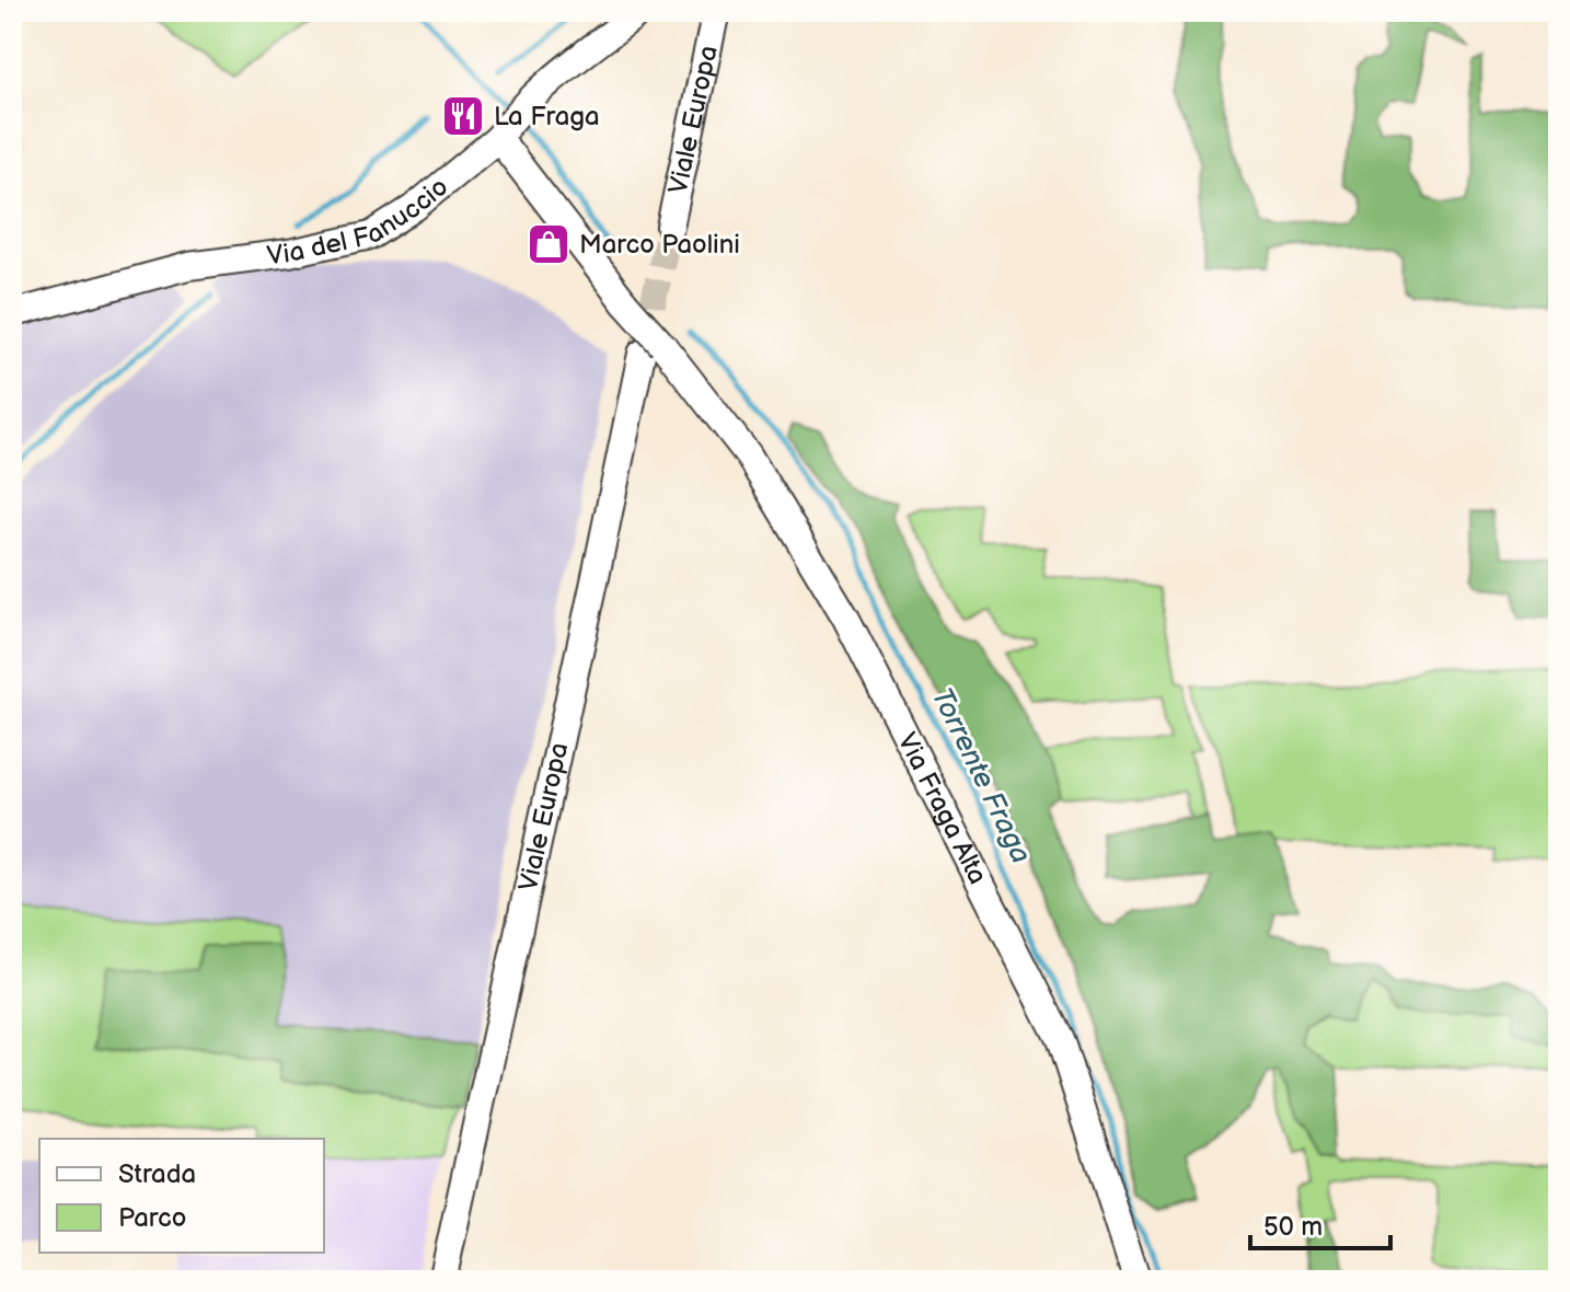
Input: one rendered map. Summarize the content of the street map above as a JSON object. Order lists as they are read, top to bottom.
{
  "streets": {
    "street": ["Viale Europa", "Via del Fanuccio", "Via Fraga Alta"]
  },
  "crossings": [
    ["Viale Europa", "Via Fraga Alta"],
    ["Via del Fanuccio", "Via Fraga Alta"]
  ],
  "water": ["Torrente Fraga"],
  "places": {
    "restaurant": ["La Fraga"],
    "shop": ["Marco Paolini"]
  },
  "legend": ["Strada", "Parco"],
  "scale_bar": "50 m"
}
